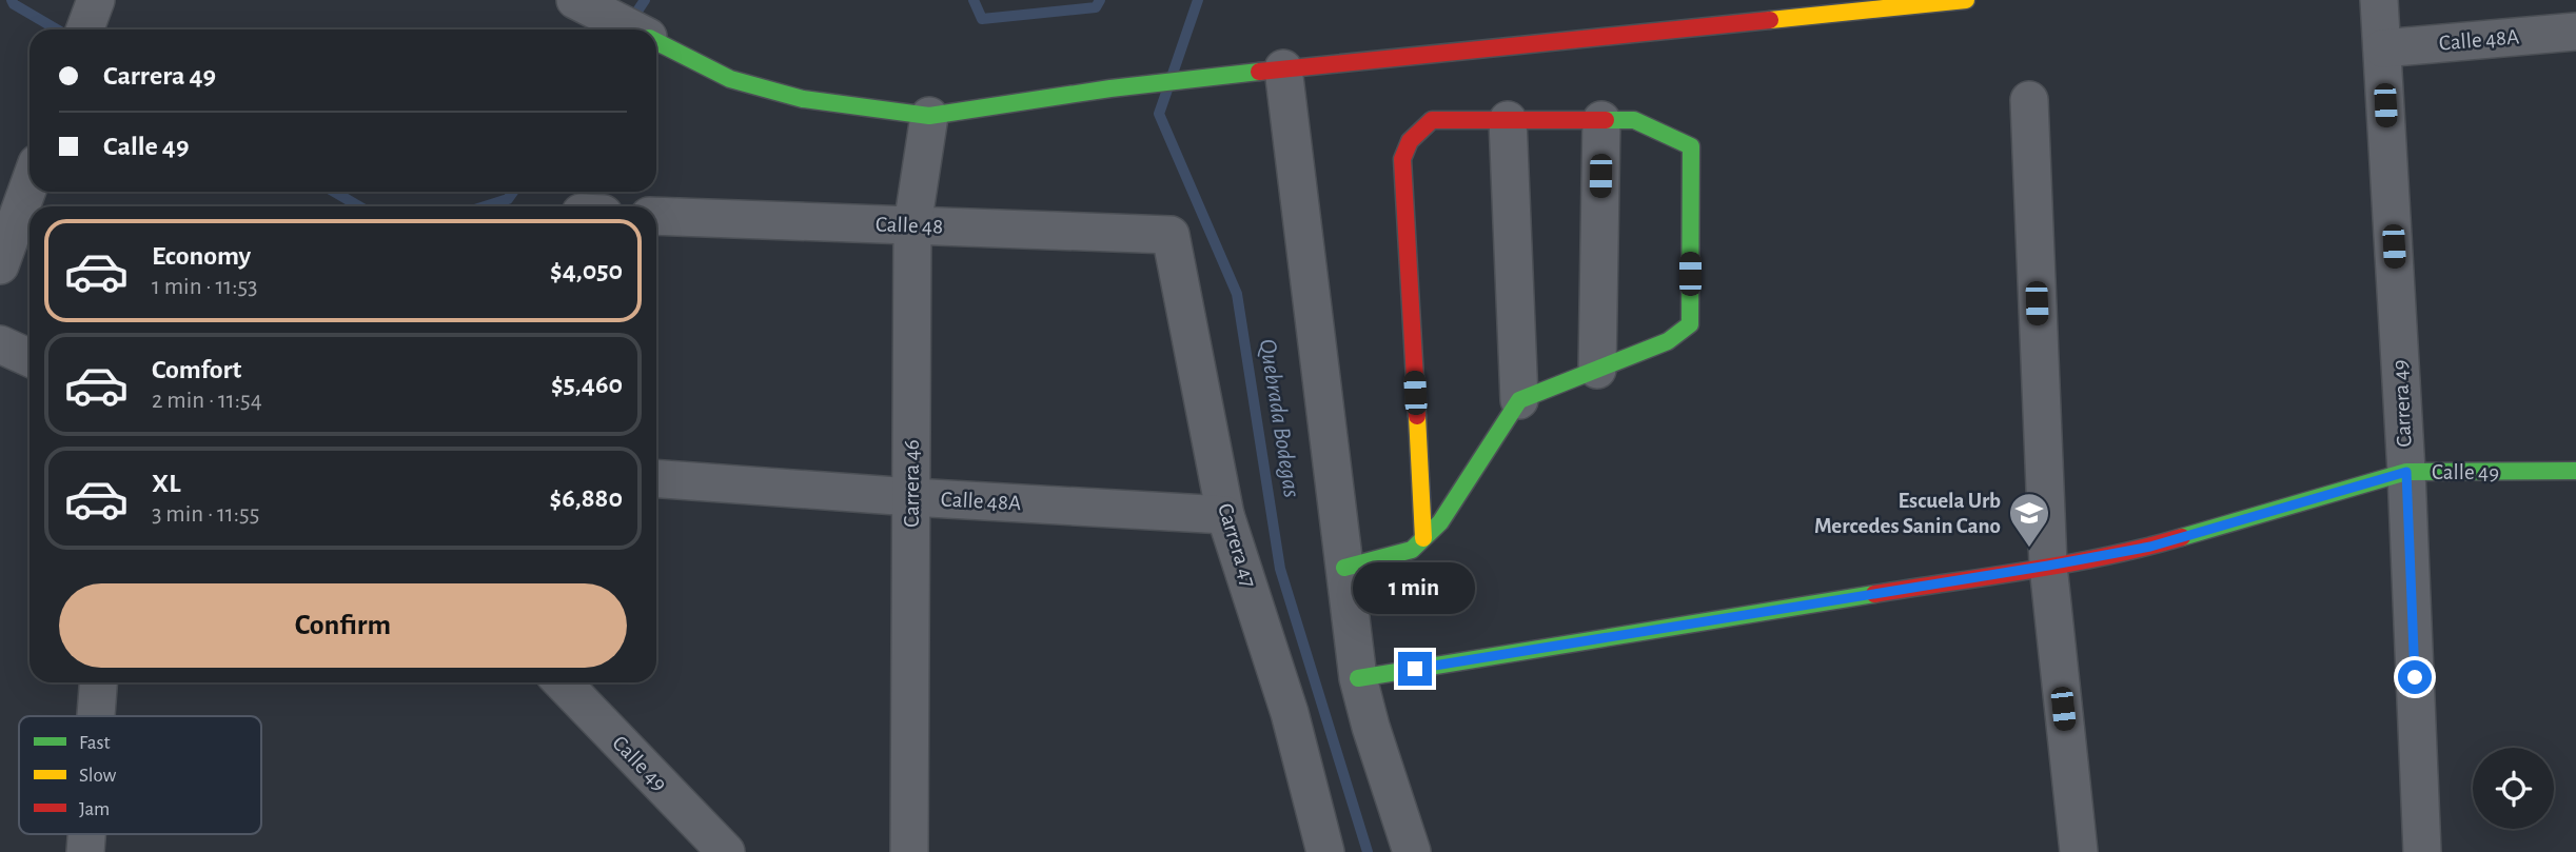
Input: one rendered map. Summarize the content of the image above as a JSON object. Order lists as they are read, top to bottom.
{
  "streets": {
    "street": [
      "Calle 48A",
      "Calle 48",
      "Carrera 49",
      "Calle 49",
      "Carrera 46",
      "Carrera 47"
    ]
  },
  "crossings": [
    ["Calle 48A", "Carrera 49"],
    ["Calle 48A", "Carrera 46"],
    ["Calle 48A", "Carrera 47"],
    ["Calle 48", "Carrera 46"],
    ["Calle 48", "Carrera 47"],
    ["Carrera 49", "Calle 49"]
  ],
  "water": ["Quebrada Bodegas"],
  "places": {
    "school or university": ["Escuela Urb Mercedes Sanin Cano"]
  },
  "legend": ["Fast", "Slow", "Jam"],
  "page": {
    "banner": ["Carrera 49", "Calle 49"],
    "list": [
      {
        "name": "Economy",
        "note": "1 min · 11:53",
        "value": "$4,050"
      },
      {
        "name": "Comfort",
        "note": "2 min · 11:54",
        "value": "$5,460"
      },
      {
        "name": "XL",
        "note": "3 min · 11:55",
        "value": "$6,880"
      }
    ],
    "bubble": "1 min",
    "buttons": "Confirm"
  }
}
